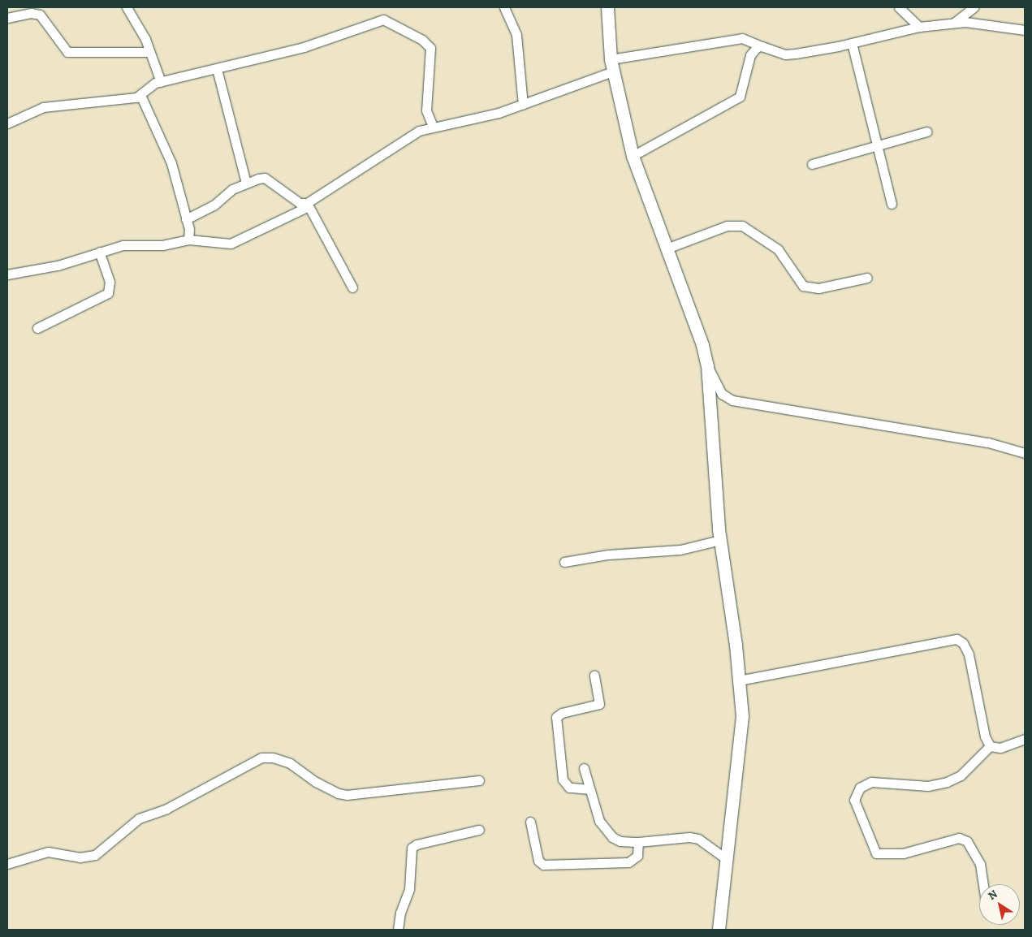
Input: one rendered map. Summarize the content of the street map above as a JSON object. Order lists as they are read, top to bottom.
{
  "north": "top left"
}
